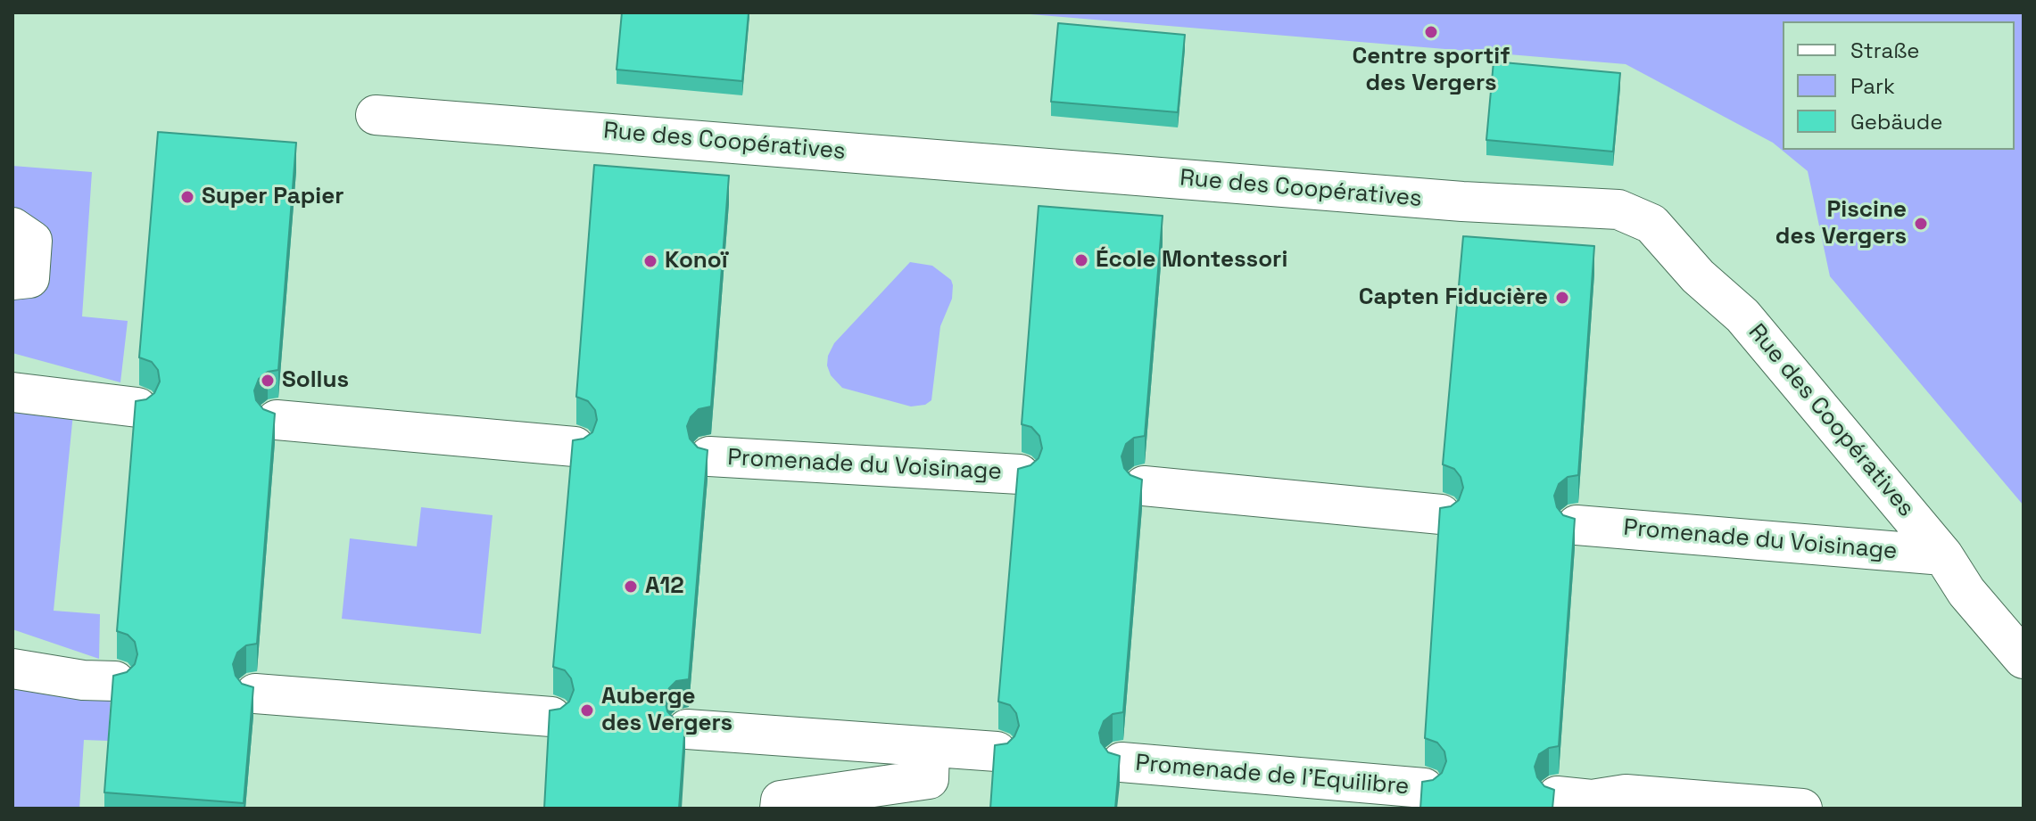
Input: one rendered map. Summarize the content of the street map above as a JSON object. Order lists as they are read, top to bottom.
{
  "streets": {
    "street": ["Rue des Coopératives", "Promenade du Voisinage", "Promenade de l'Equilibre"]
  },
  "crossings": [
    ["Rue des Coopératives", "Promenade du Voisinage"]
  ],
  "places": [
    "Centre sportif des Vergers",
    "Super Papier",
    "Piscine des Vergers",
    "École Montessori",
    "Konoï",
    "Capten Fiducière",
    "Sollus",
    "A12",
    "Auberge des Vergers"
  ],
  "legend": ["Straße", "Park", "Gebäude"]
}
